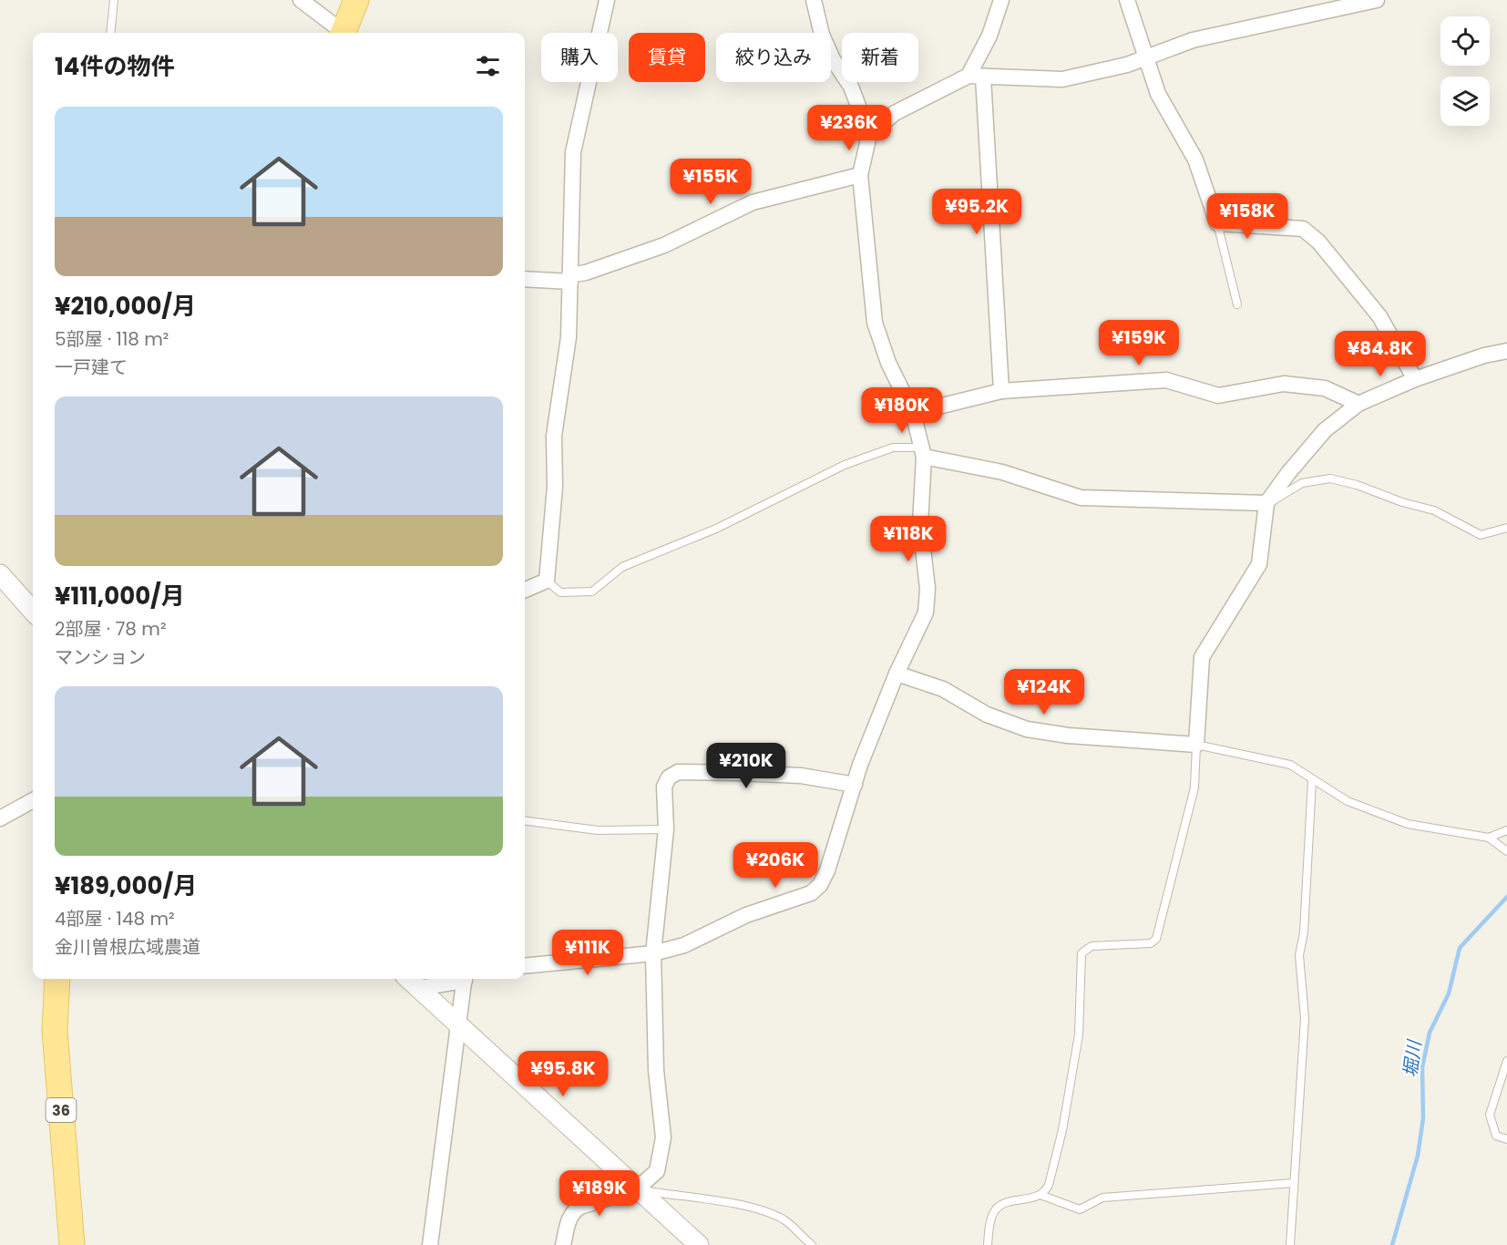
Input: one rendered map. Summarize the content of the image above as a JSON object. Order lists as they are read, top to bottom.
{
  "streets": {
    "main road": ["36"]
  },
  "water": ["堀川"],
  "page": {
    "chip": [
      "購入",
      "賃貸",
      "絞り込み",
      "新着"
    ],
    "heading": "14件の物件",
    "list": [
      {
        "name": "¥210,000/月",
        "note": "5部屋 · 118 m² · 一戸建て"
      },
      {
        "name": "¥111,000/月",
        "note": "2部屋 · 78 m² · マンション"
      },
      {
        "name": "¥189,000/月",
        "note": "4部屋 · 148 m² · 金川曽根広域農道"
      }
    ],
    "price": [
      "¥236K",
      "¥155K",
      "¥95.2K",
      "¥158K",
      "¥159K",
      "¥84.8K",
      "¥180K",
      "¥118K",
      "¥124K",
      "¥210K",
      "¥206K",
      "¥111K",
      "¥95.8K",
      "¥189K"
    ]
  }
}
